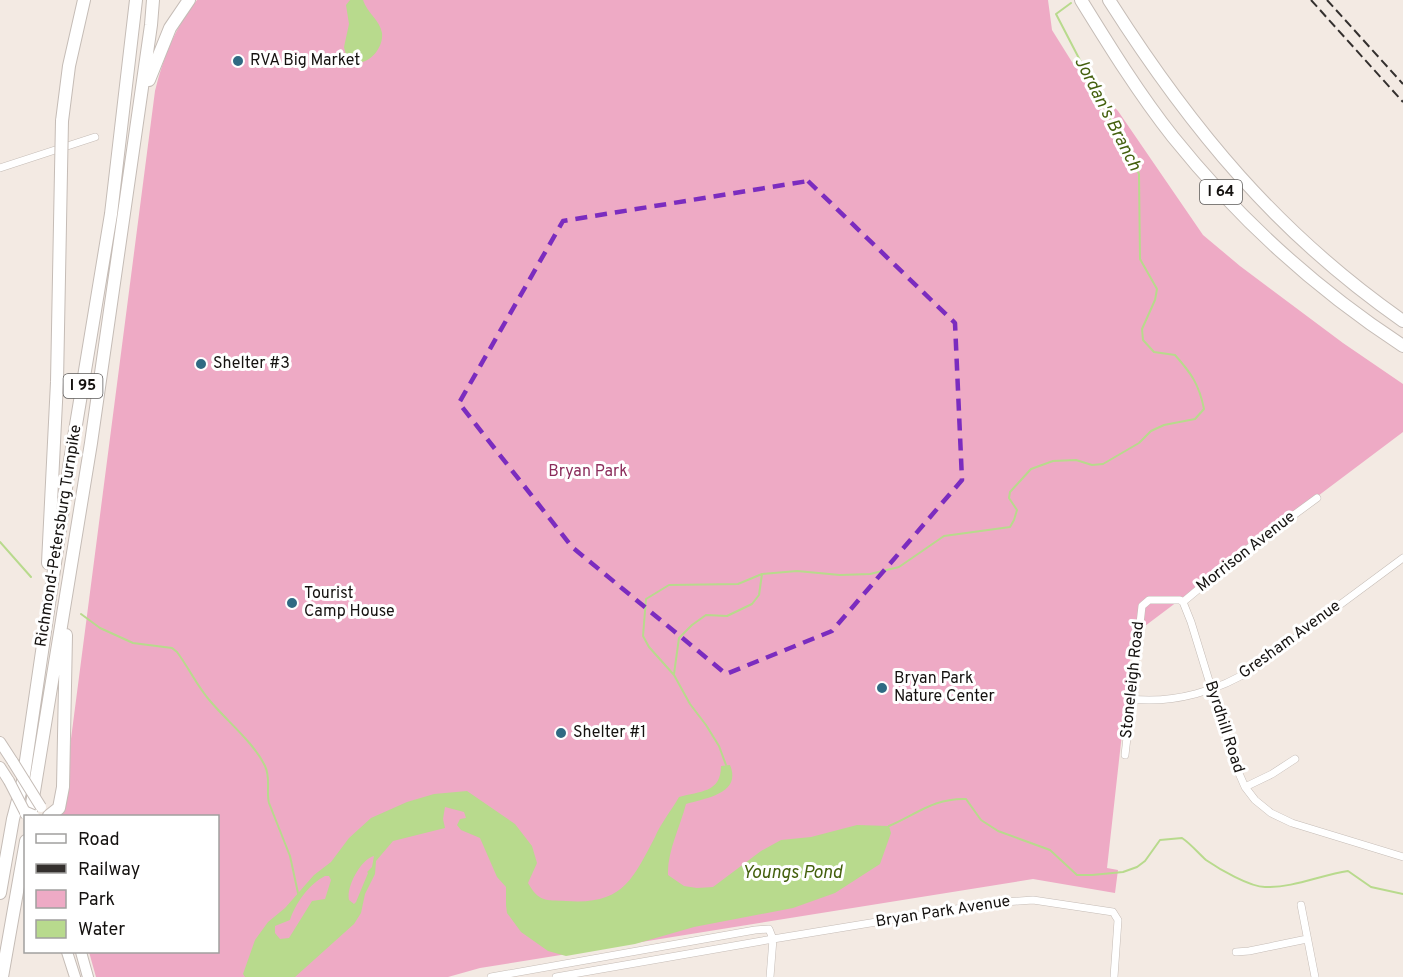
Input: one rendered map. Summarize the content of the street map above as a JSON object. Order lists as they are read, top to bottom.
{
  "streets": {
    "highway": ["I 64", "I 95", "Richmond-Petersburg Turnpike"],
    "street": [
      "Morrison Avenue",
      "Gresham Avenue",
      "Stoneleigh Road",
      "Byrdhill Road",
      "Bryan Park Avenue"
    ]
  },
  "crossings": [
    ["Morrison Avenue", "Stoneleigh Road"],
    ["Morrison Avenue", "Byrdhill Road"],
    ["Gresham Avenue", "Stoneleigh Road"],
    ["Gresham Avenue", "Byrdhill Road"]
  ],
  "water": ["Jordan's Branch", "Youngs Pond"],
  "parks": ["Bryan Park"],
  "places": [
    "RVA Big Market",
    "Shelter #3",
    "Tourist Camp House",
    "Bryan Park Nature Center",
    "Shelter #1"
  ],
  "legend": [
    "Road",
    "Railway",
    "Park",
    "Water"
  ]
}
